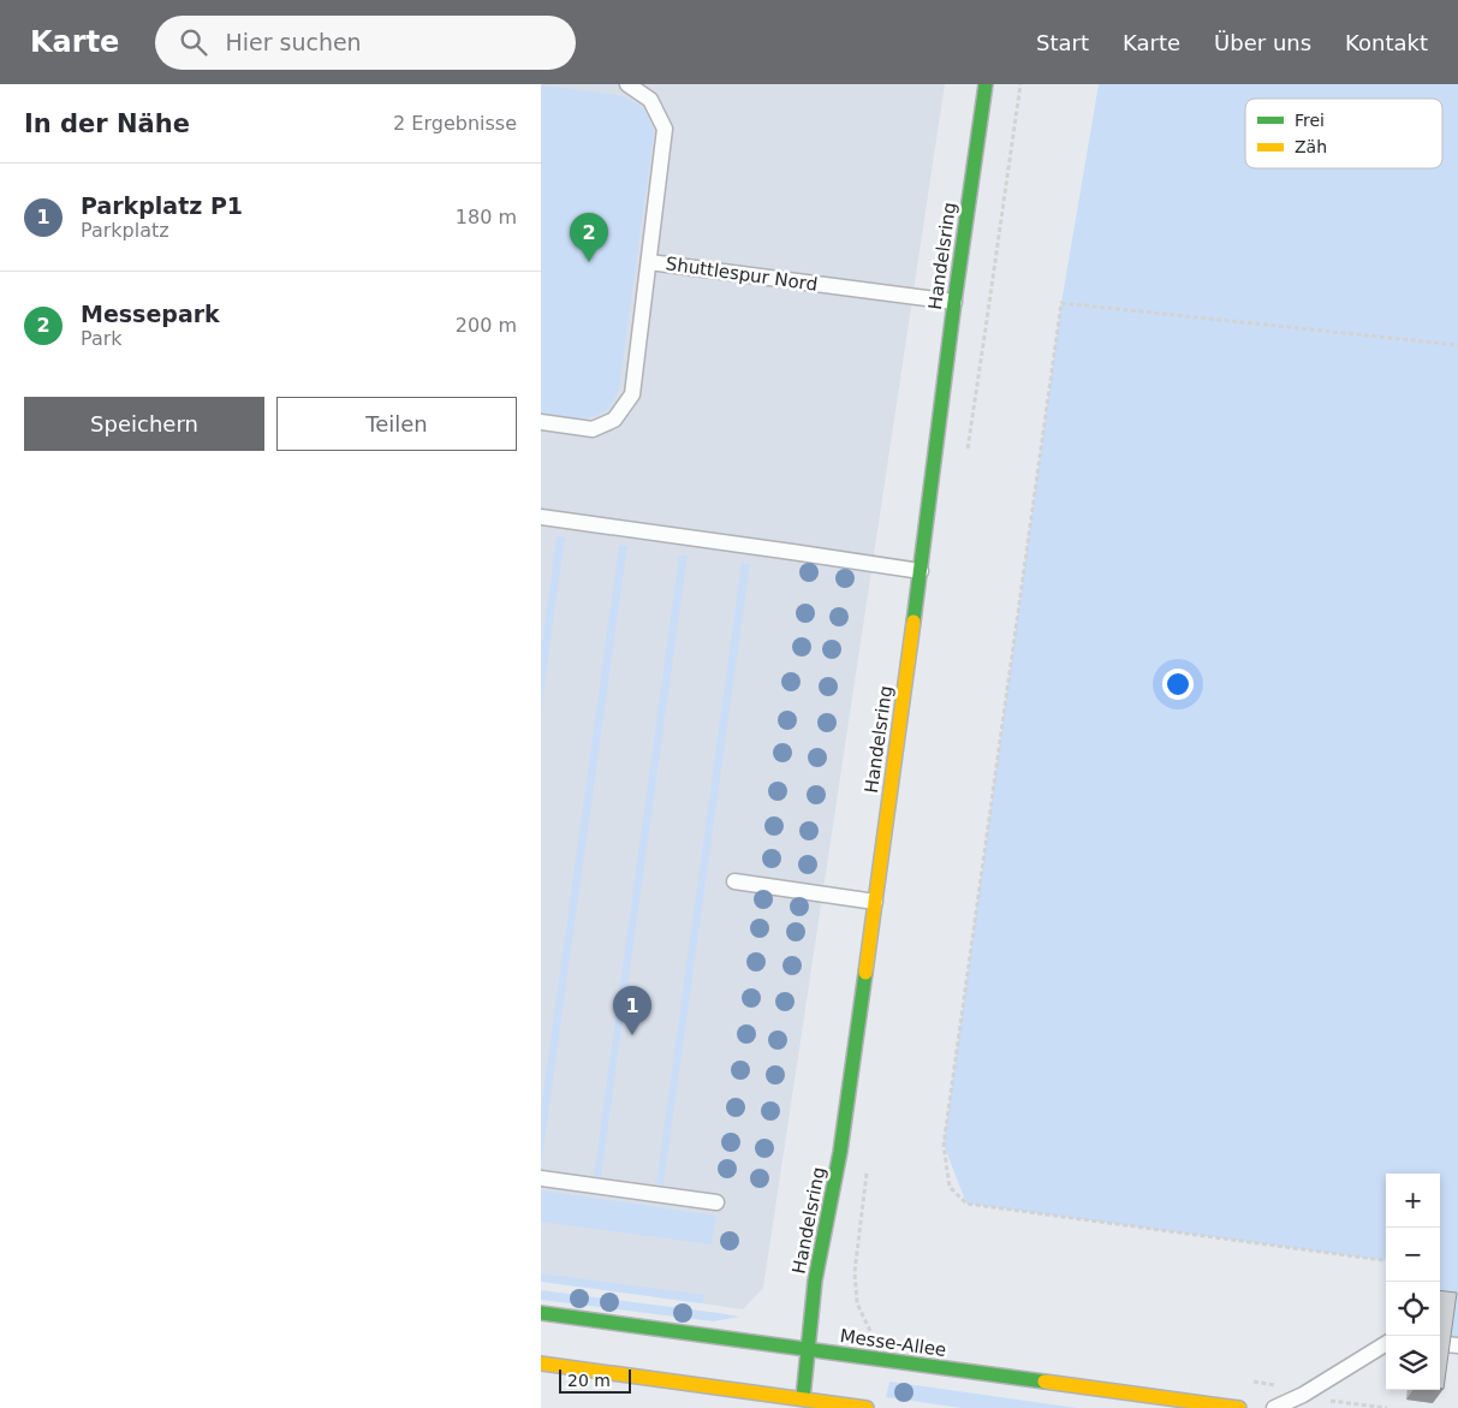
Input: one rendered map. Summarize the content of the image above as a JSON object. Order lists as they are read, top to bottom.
{
  "streets": {
    "main road": ["Handelsring", "Messe-Allee"],
    "lane": ["Shuttlespur Nord"]
  },
  "crossings": [
    ["Handelsring", "Shuttlespur Nord"],
    ["Handelsring", "Messe-Allee"]
  ],
  "legend": ["Frei", "Zäh"],
  "scale_bar": "20 m",
  "page": {
    "header": "Karte",
    "search": "Hier suchen",
    "nav": [
      "Start",
      "Karte",
      "Über uns",
      "Kontakt"
    ],
    "heading": ["In der Nähe", "2 Ergebnisse"],
    "list": [
      {
        "mark": "1",
        "name": "Parkplatz P1",
        "note": "Parkplatz",
        "value": "180 m"
      },
      {
        "mark": "2",
        "name": "Messepark",
        "note": "Park",
        "value": "200 m"
      }
    ],
    "pins": ["2", "1"],
    "buttons": ["Speichern", "Teilen"],
    "map_buttons": ["+", "−"],
    "scale": "20 m"
  }
}
